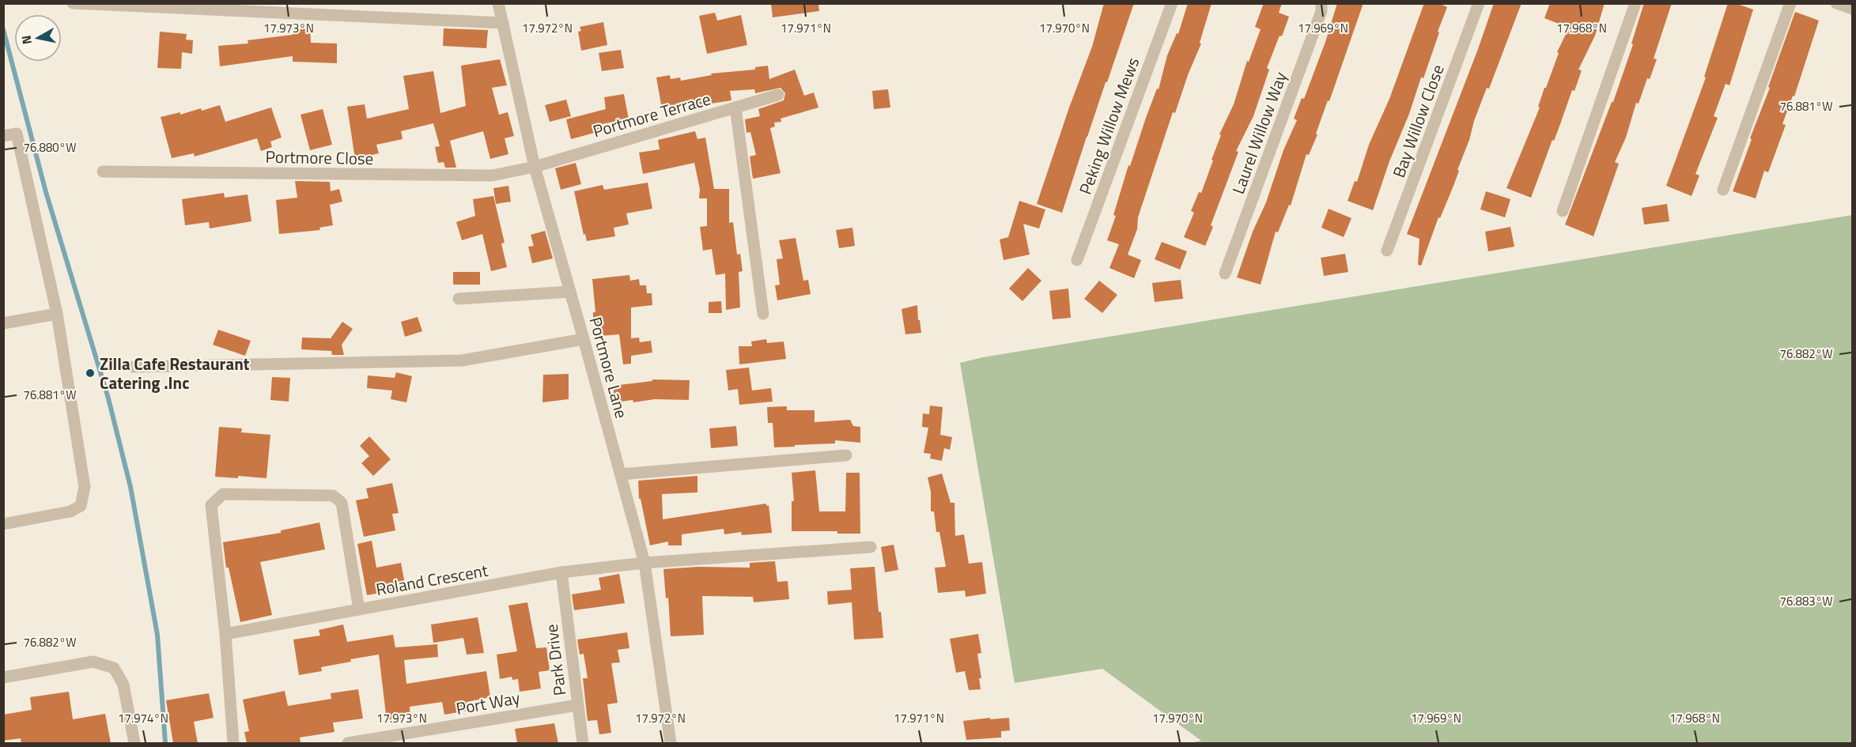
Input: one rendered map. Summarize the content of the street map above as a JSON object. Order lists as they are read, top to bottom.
{
  "streets": {
    "street": [
      "Portmore Terrace",
      "Bay Willow Close",
      "Peking Willow Mews",
      "Laurel Willow Way",
      "Portmore Close",
      "Portmore Lane",
      "Roland Crescent",
      "Park Drive",
      "Port Way"
    ]
  },
  "crossings": [
    ["Portmore Terrace", "Portmore Close"],
    ["Portmore Terrace", "Portmore Lane"],
    ["Portmore Close", "Portmore Lane"],
    ["Portmore Lane", "Roland Crescent"],
    ["Roland Crescent", "Park Drive"],
    ["Park Drive", "Port Way"]
  ],
  "places": ["Zilla Cafe Restaurant Catering .Inc"],
  "north": "left",
  "coordinates": [
    "17.973°N",
    "17.972°N",
    "17.971°N",
    "17.970°N",
    "17.969°N",
    "17.968°N",
    "76.881°W",
    "76.880°W",
    "76.882°W",
    "76.883°W",
    "17.974°N"
  ]
}
